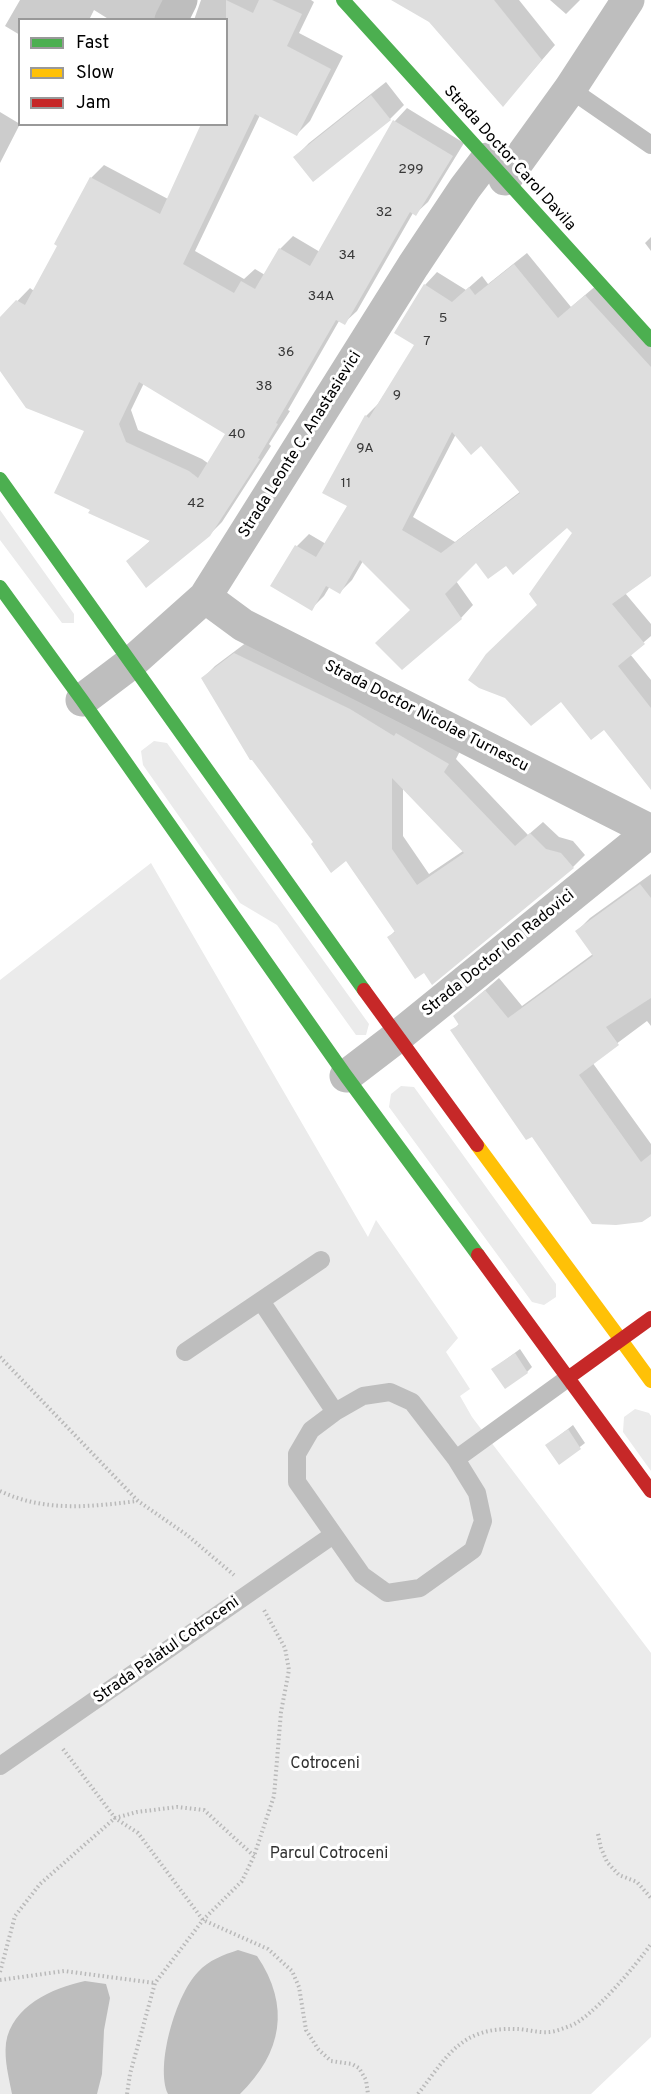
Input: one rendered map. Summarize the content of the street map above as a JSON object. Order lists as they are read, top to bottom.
{
  "streets": {
    "main road": ["Strada Doctor Carol Davila"],
    "street": ["Strada Leonte C. Anastasievici", "Strada Doctor Nicolae Turnescu", "Strada Doctor Ion Radovici"],
    "lane": ["Strada Palatul Cotroceni"]
  },
  "crossings": [
    ["Strada Doctor Carol Davila", "Strada Leonte C. Anastasievici"],
    ["Strada Leonte C. Anastasievici", "Strada Doctor Nicolae Turnescu"],
    ["Strada Doctor Nicolae Turnescu", "Strada Doctor Ion Radovici"]
  ],
  "parks": ["Cotroceni", "Parcul Cotroceni"],
  "house_numbers": [
    "299",
    "32",
    "34",
    "34A",
    "5",
    "7",
    "36",
    "38",
    "9",
    "40",
    "9A",
    "11",
    "42"
  ],
  "legend": ["Fast", "Slow", "Jam"]
}
